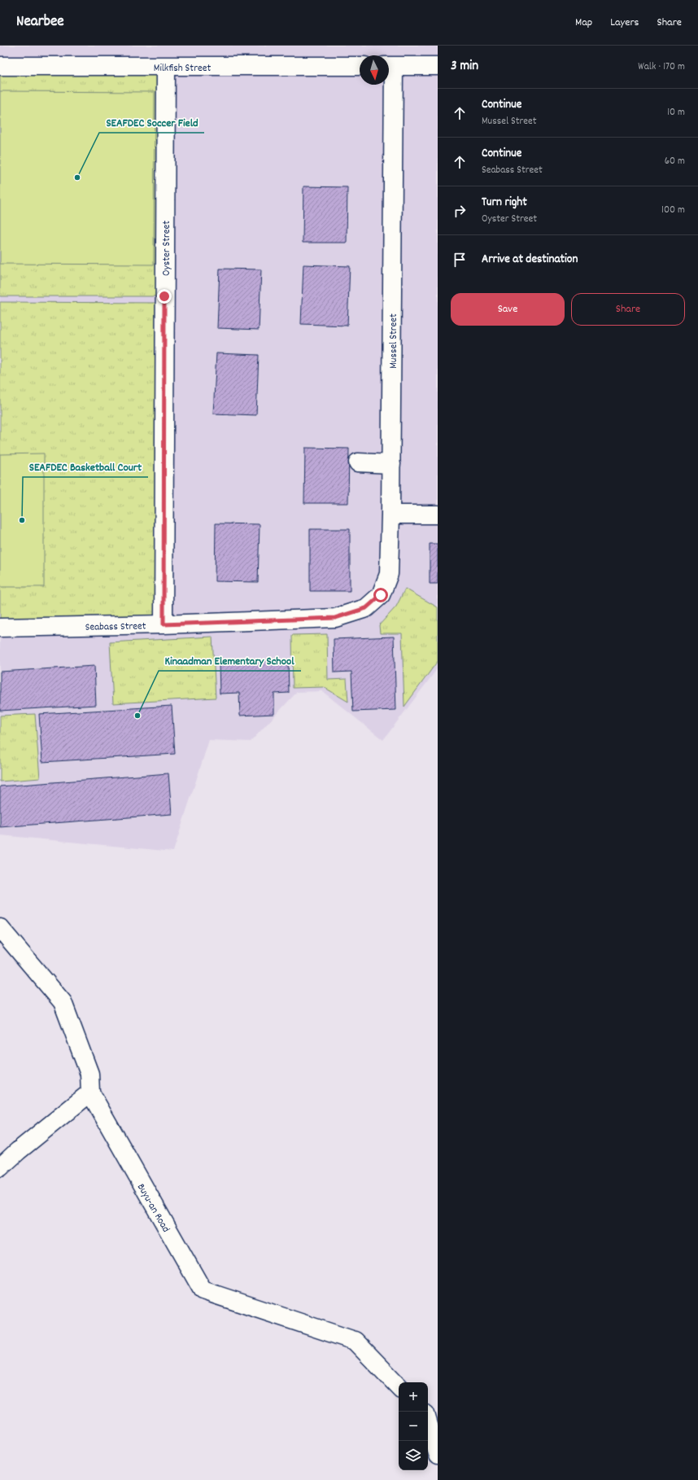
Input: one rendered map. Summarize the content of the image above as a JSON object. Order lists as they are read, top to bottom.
{
  "streets": {
    "street": [
      "Milkfish Street",
      "Oyster Street",
      "Mussel Street",
      "Seabass Street",
      "Buyu-an Road"
    ]
  },
  "crossings": [
    ["Milkfish Street", "Oyster Street"],
    ["Oyster Street", "Seabass Street"],
    ["Mussel Street", "Seabass Street"]
  ],
  "places": ["SEAFDEC Soccer Field", "SEAFDEC Basketball Court", "Kinaadman Elementary School"],
  "north": "bottom",
  "page": {
    "header": "Nearbee",
    "nav": ["Map", "Layers", "Share"],
    "heading": ["3 min", "Walk · 170 m"],
    "list": [
      ["Continue", "Mussel Street", "10 m"],
      ["Continue", "Seabass Street", "60 m"],
      ["Turn right", "Oyster Street", "100 m"],
      "Arrive at destination"
    ],
    "buttons": ["Save", "Share"],
    "map_buttons": ["+", "−"]
  }
}
